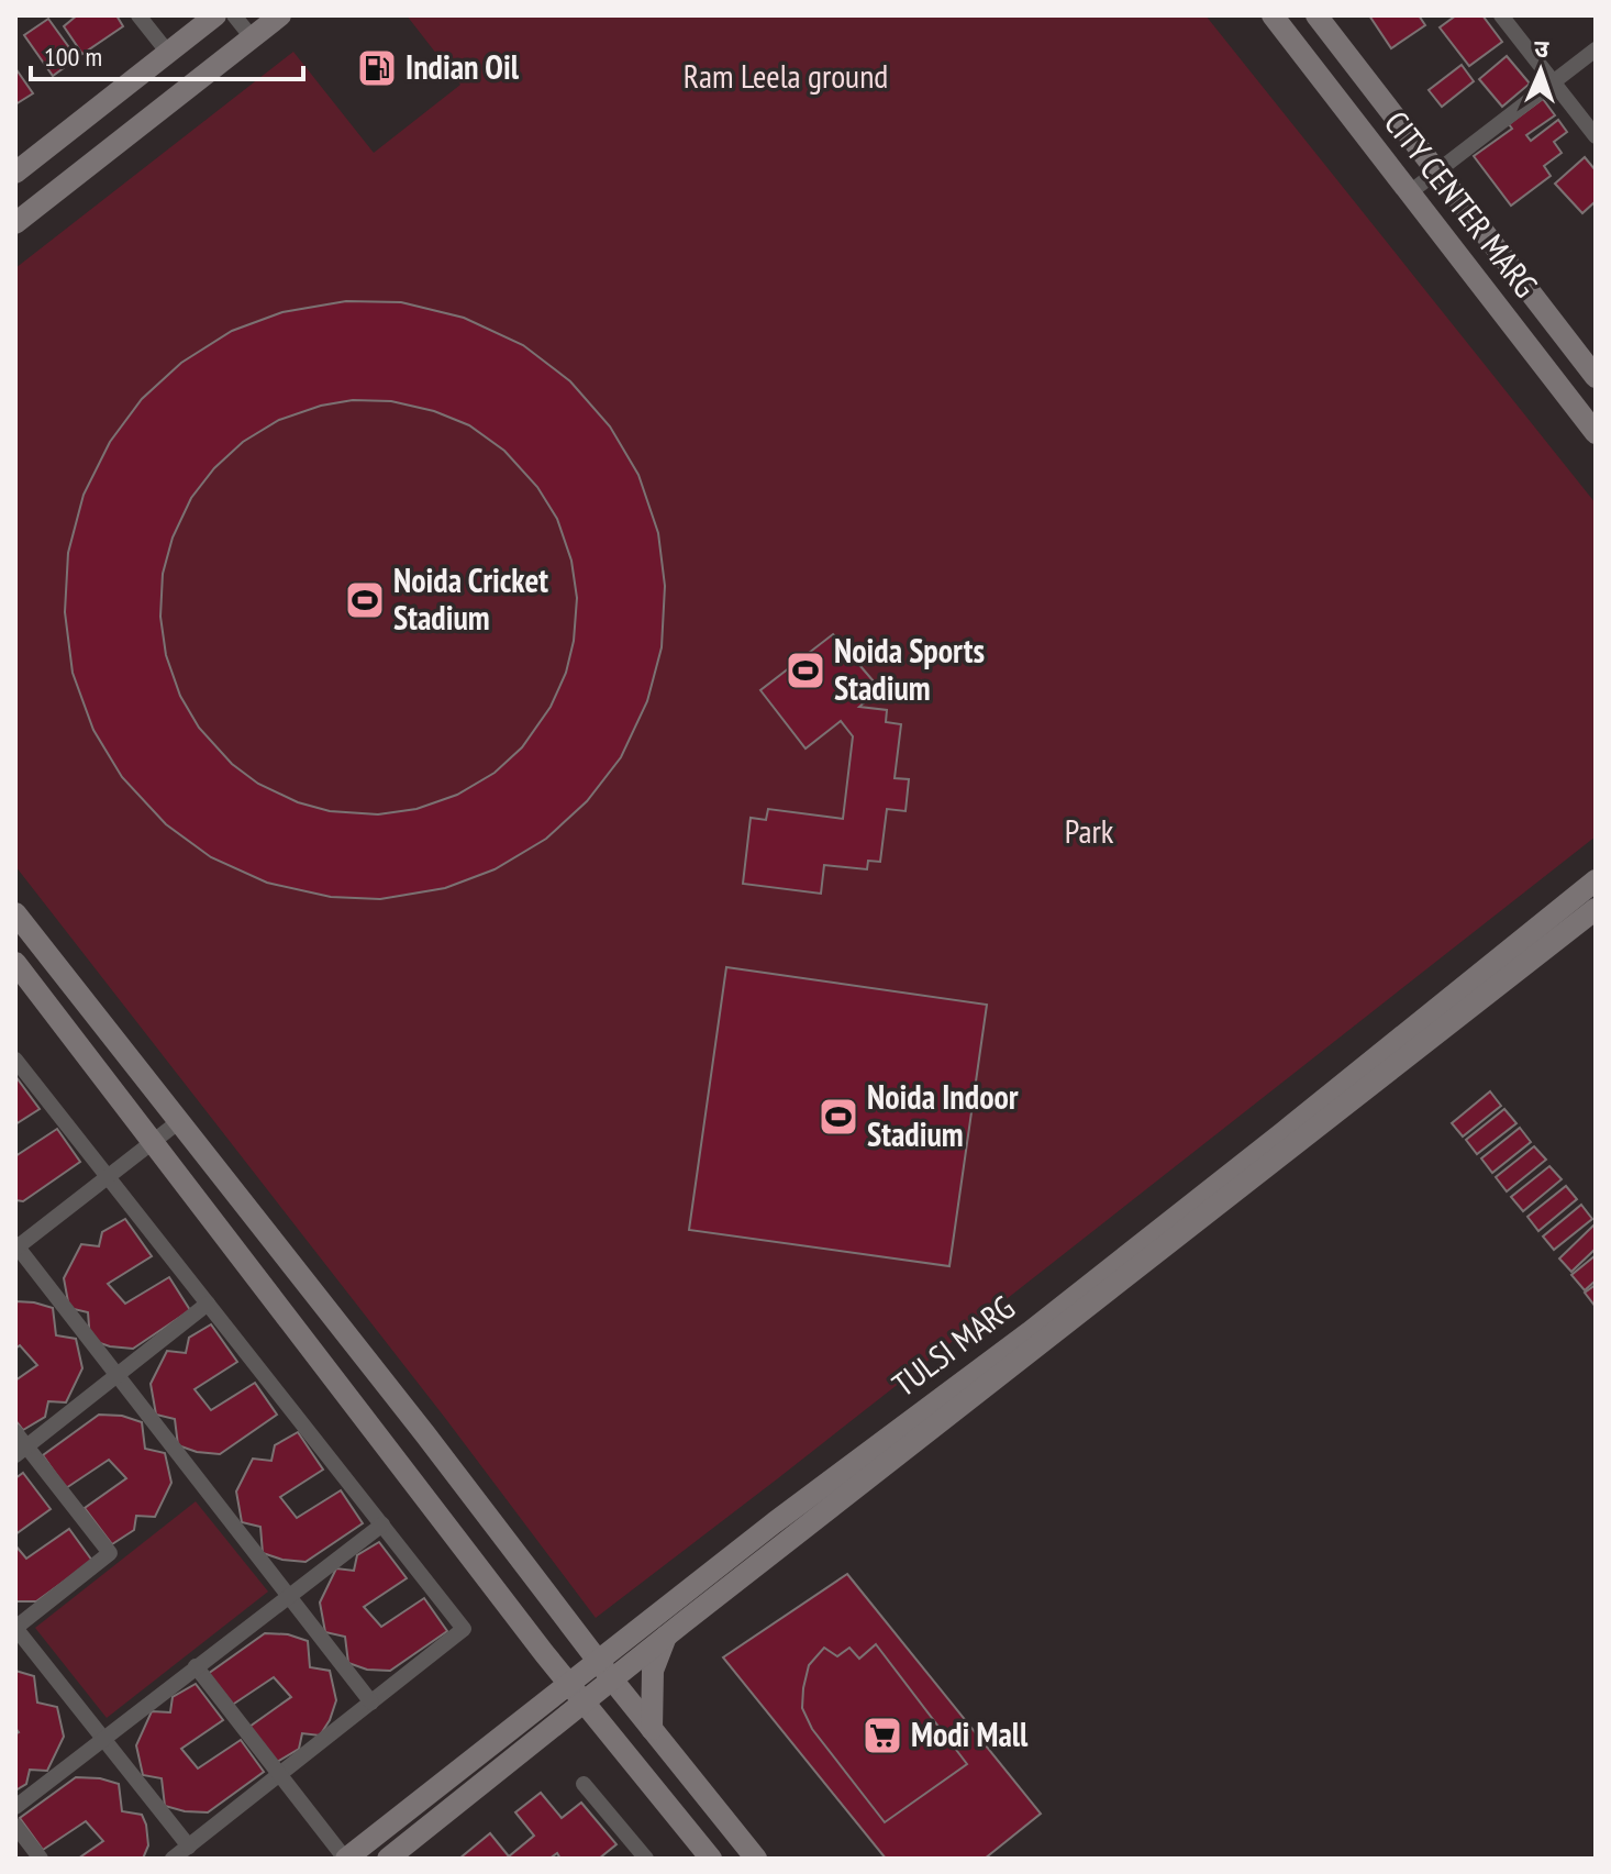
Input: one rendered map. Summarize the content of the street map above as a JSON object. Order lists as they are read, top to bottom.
{
  "streets": {
    "street": ["CITY CENTER MARG", "TULSI MARG"]
  },
  "parks": ["Ram Leela ground", "Park"],
  "places": {
    "fuel station": ["Indian Oil"],
    "sports": ["Noida Cricket Stadium", "Noida Sports Stadium", "Noida Indoor Stadium"],
    "supermarket": ["Modi Mall"]
  },
  "scale_bar": "100 m",
  "north": "top"
}
